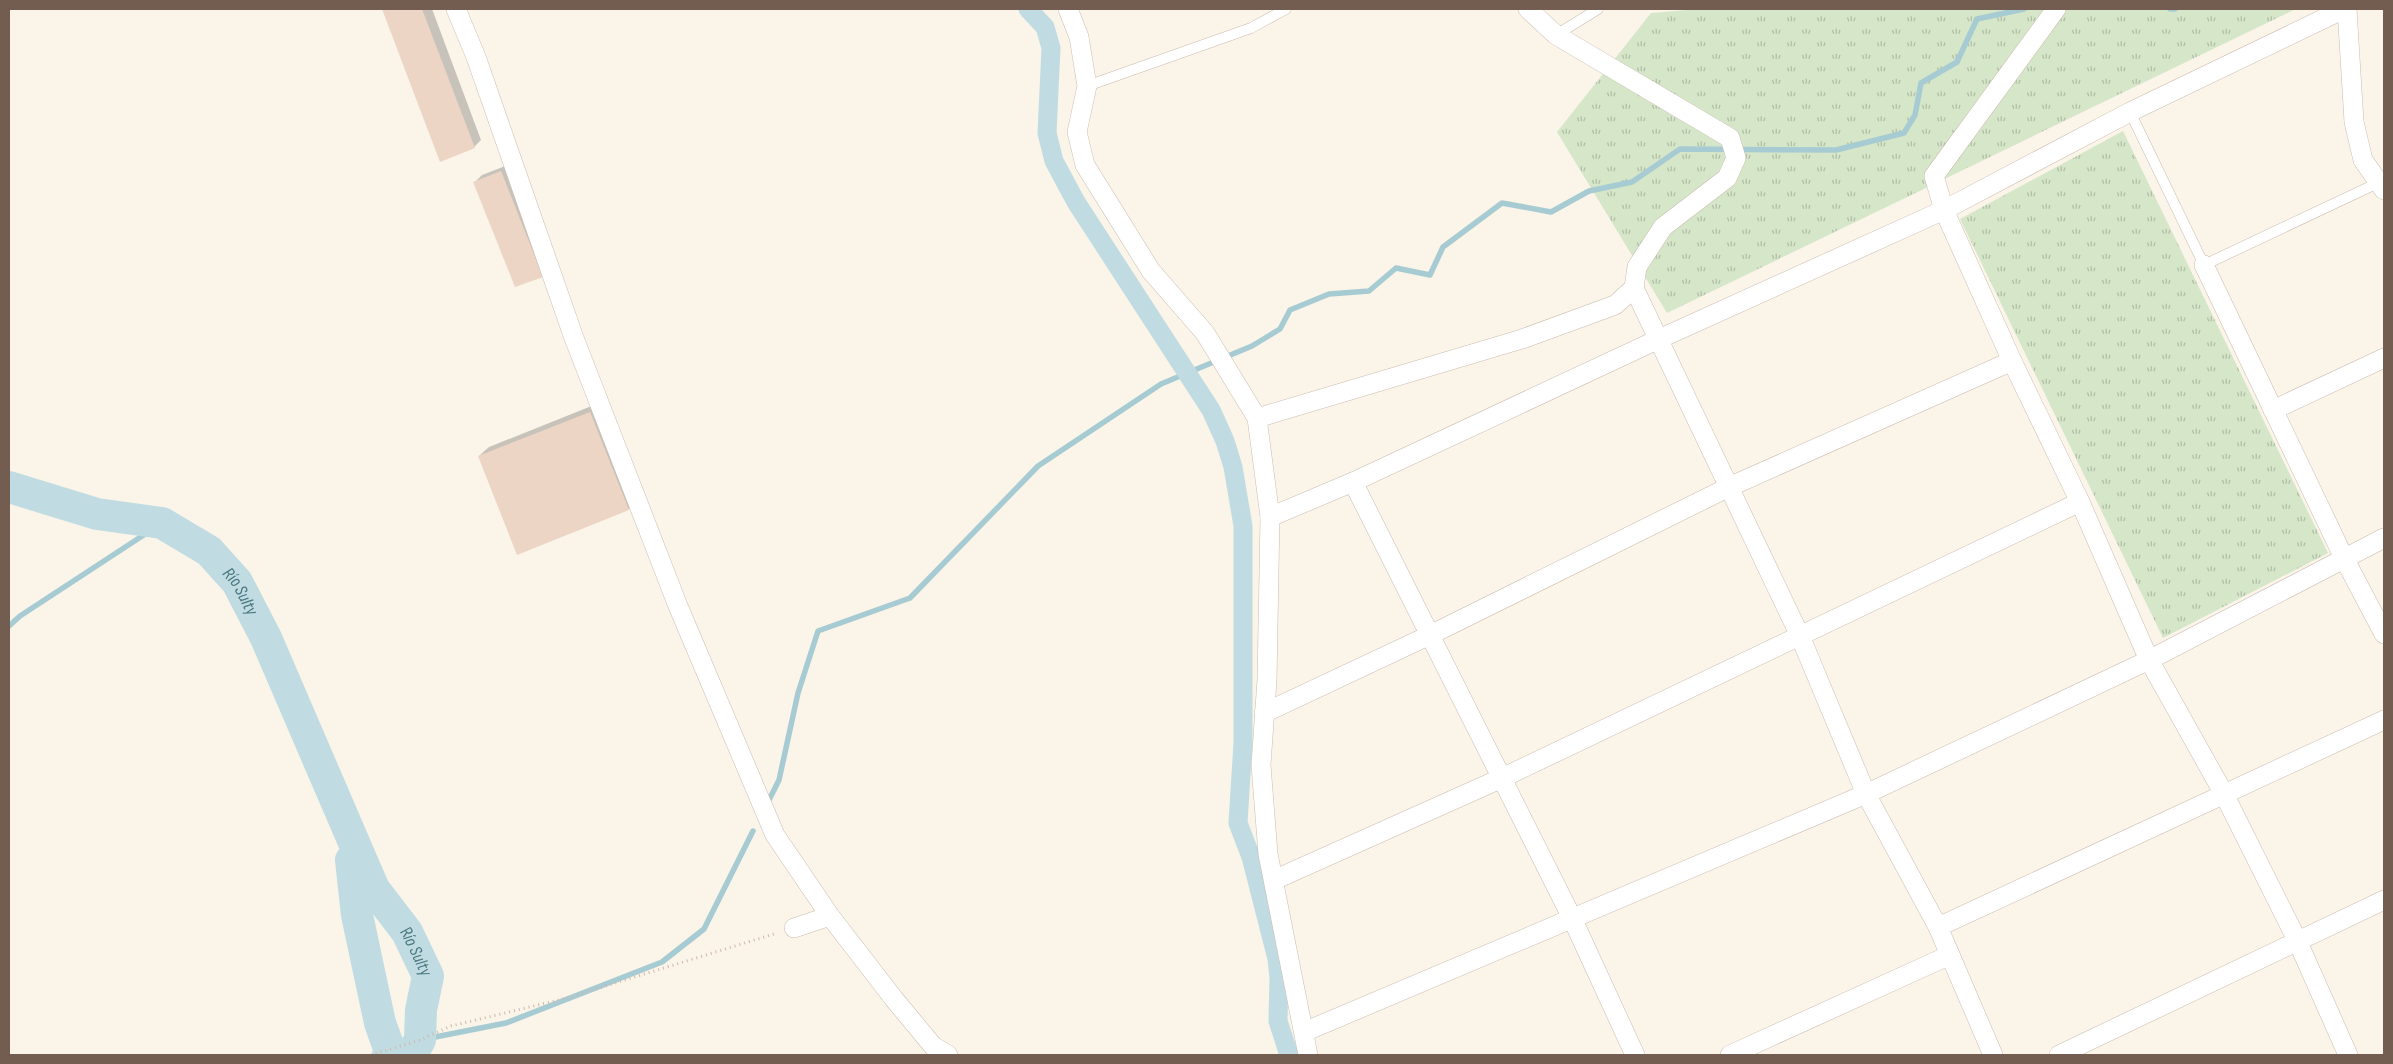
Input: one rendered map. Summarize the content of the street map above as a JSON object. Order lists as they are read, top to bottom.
{
  "water": ["Río Sulty"]
}
